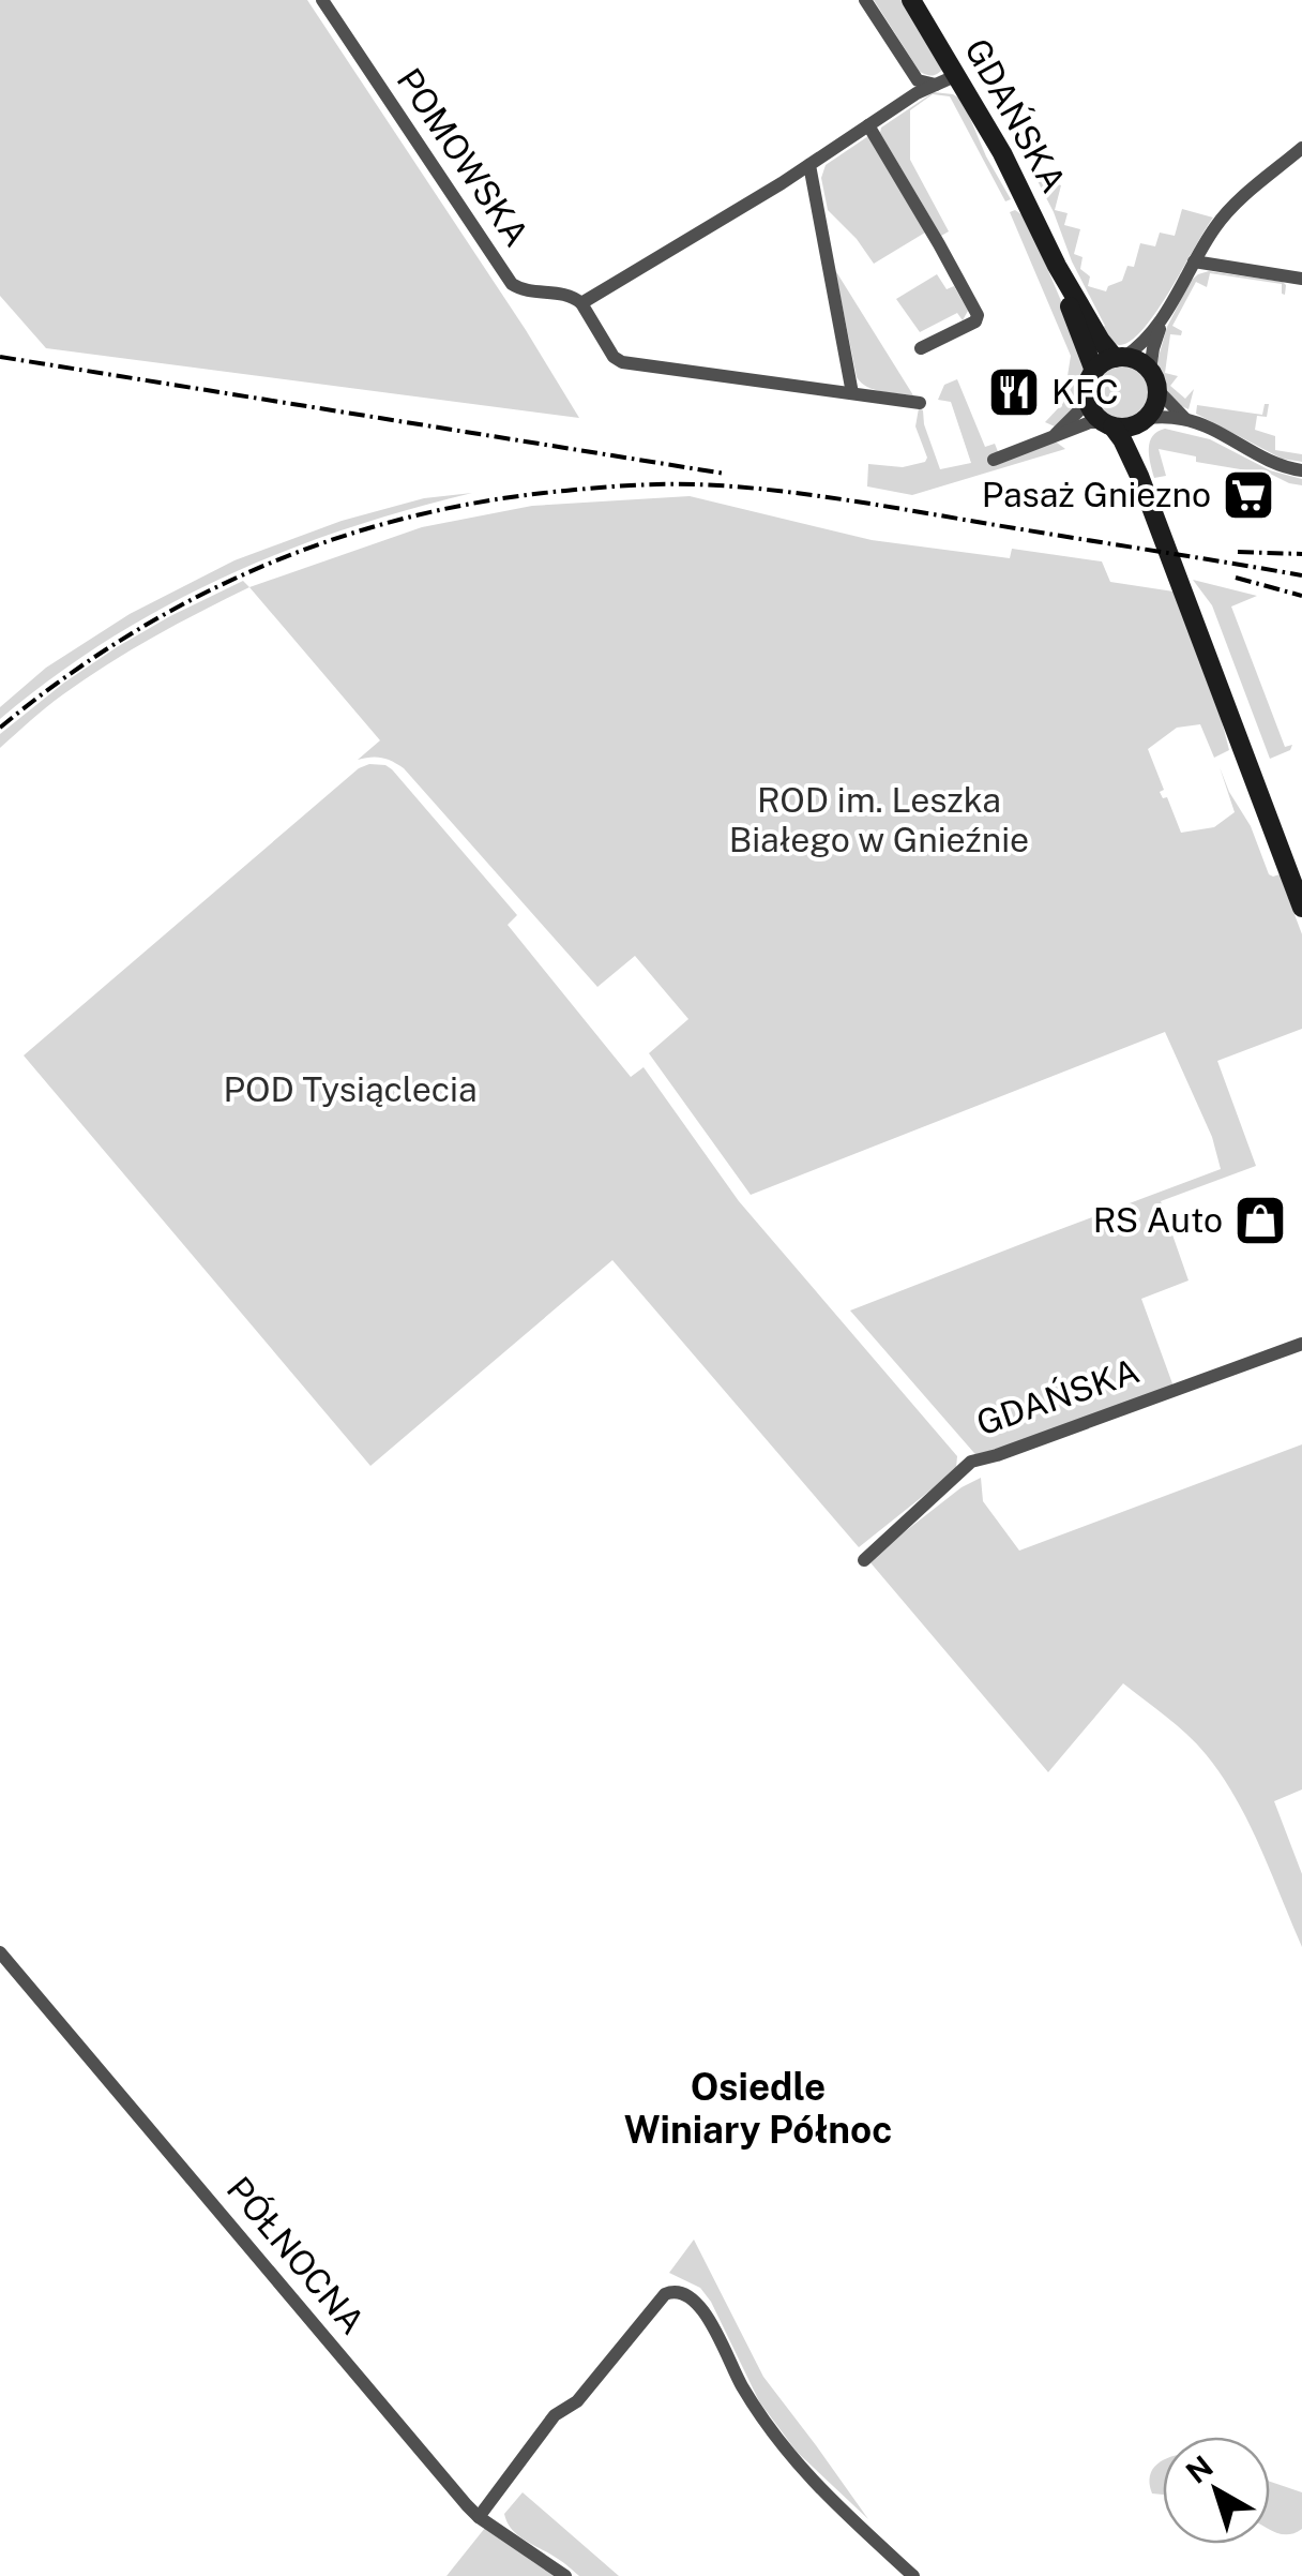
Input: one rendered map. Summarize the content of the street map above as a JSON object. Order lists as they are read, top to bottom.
{
  "streets": {
    "street": ["GDAŃSKA", "POMOWSKA", "PÓŁNOCNA"]
  },
  "districts": ["Osiedle Winiary Północ"],
  "parks": ["ROD im. Leszka Białego w Gnieźnie", "POD Tysiąclecia"],
  "places": {
    "restaurant": ["KFC"],
    "supermarket": ["Pasaż Gniezno"],
    "shop": ["RS Auto"]
  },
  "north": "top left"
}
